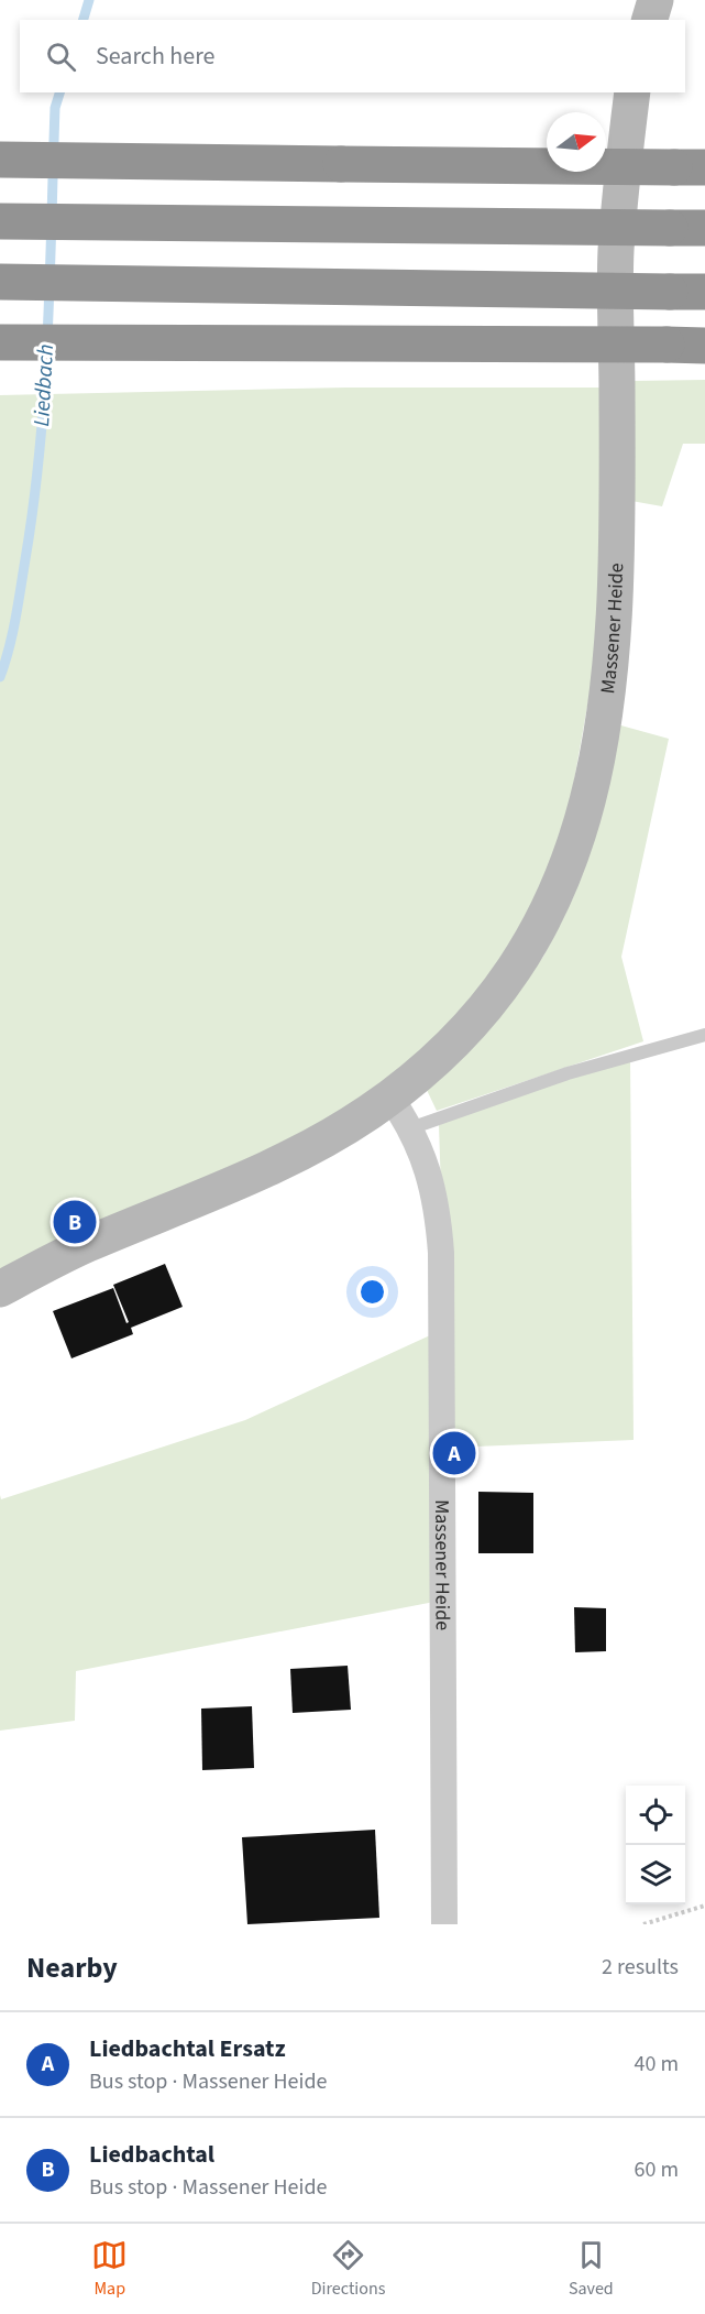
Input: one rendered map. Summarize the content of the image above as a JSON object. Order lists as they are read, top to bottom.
{
  "streets": {
    "street": ["Massener Heide"]
  },
  "water": ["Liedbach"],
  "north": "right",
  "page": {
    "search": "Search here",
    "pins": ["B", "A"],
    "heading": ["Nearby", "2 results"],
    "list": [
      {
        "mark": "A",
        "name": "Liedbachtal Ersatz",
        "note": "Bus stop · Massener Heide",
        "value": "40 m"
      },
      {
        "mark": "B",
        "name": "Liedbachtal",
        "note": "Bus stop · Massener Heide",
        "value": "60 m"
      }
    ],
    "nav": ["Map", "Directions", "Saved"]
  }
}
